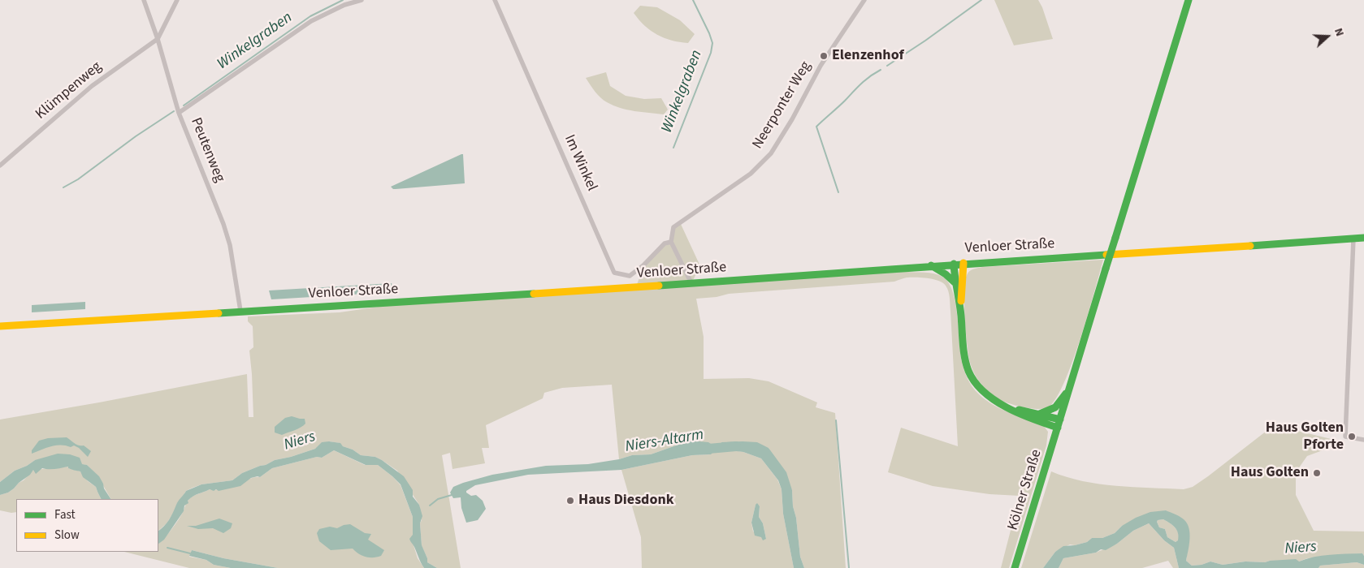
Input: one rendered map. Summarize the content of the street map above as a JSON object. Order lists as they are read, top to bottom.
{
  "streets": {
    "main road": ["Venloer Straße", "Kölner Straße"],
    "street": [
      "Klümpenweg",
      "Neerponter Weg",
      "Peutenweg",
      "Im Winkel"
    ]
  },
  "crossings": [
    ["Klümpenweg", "Peutenweg"],
    ["Neerponter Weg", "Im Winkel"],
    ["Peutenweg", "Venloer Straße"]
  ],
  "water": ["Winkelgraben", "Niers", "Niers-Altarm"],
  "places": [
    "Elenzenhof",
    "Haus Golten Pforte",
    "Haus Golten",
    "Haus Diesdonk"
  ],
  "legend": ["Fast", "Slow"],
  "north": "right"
}
